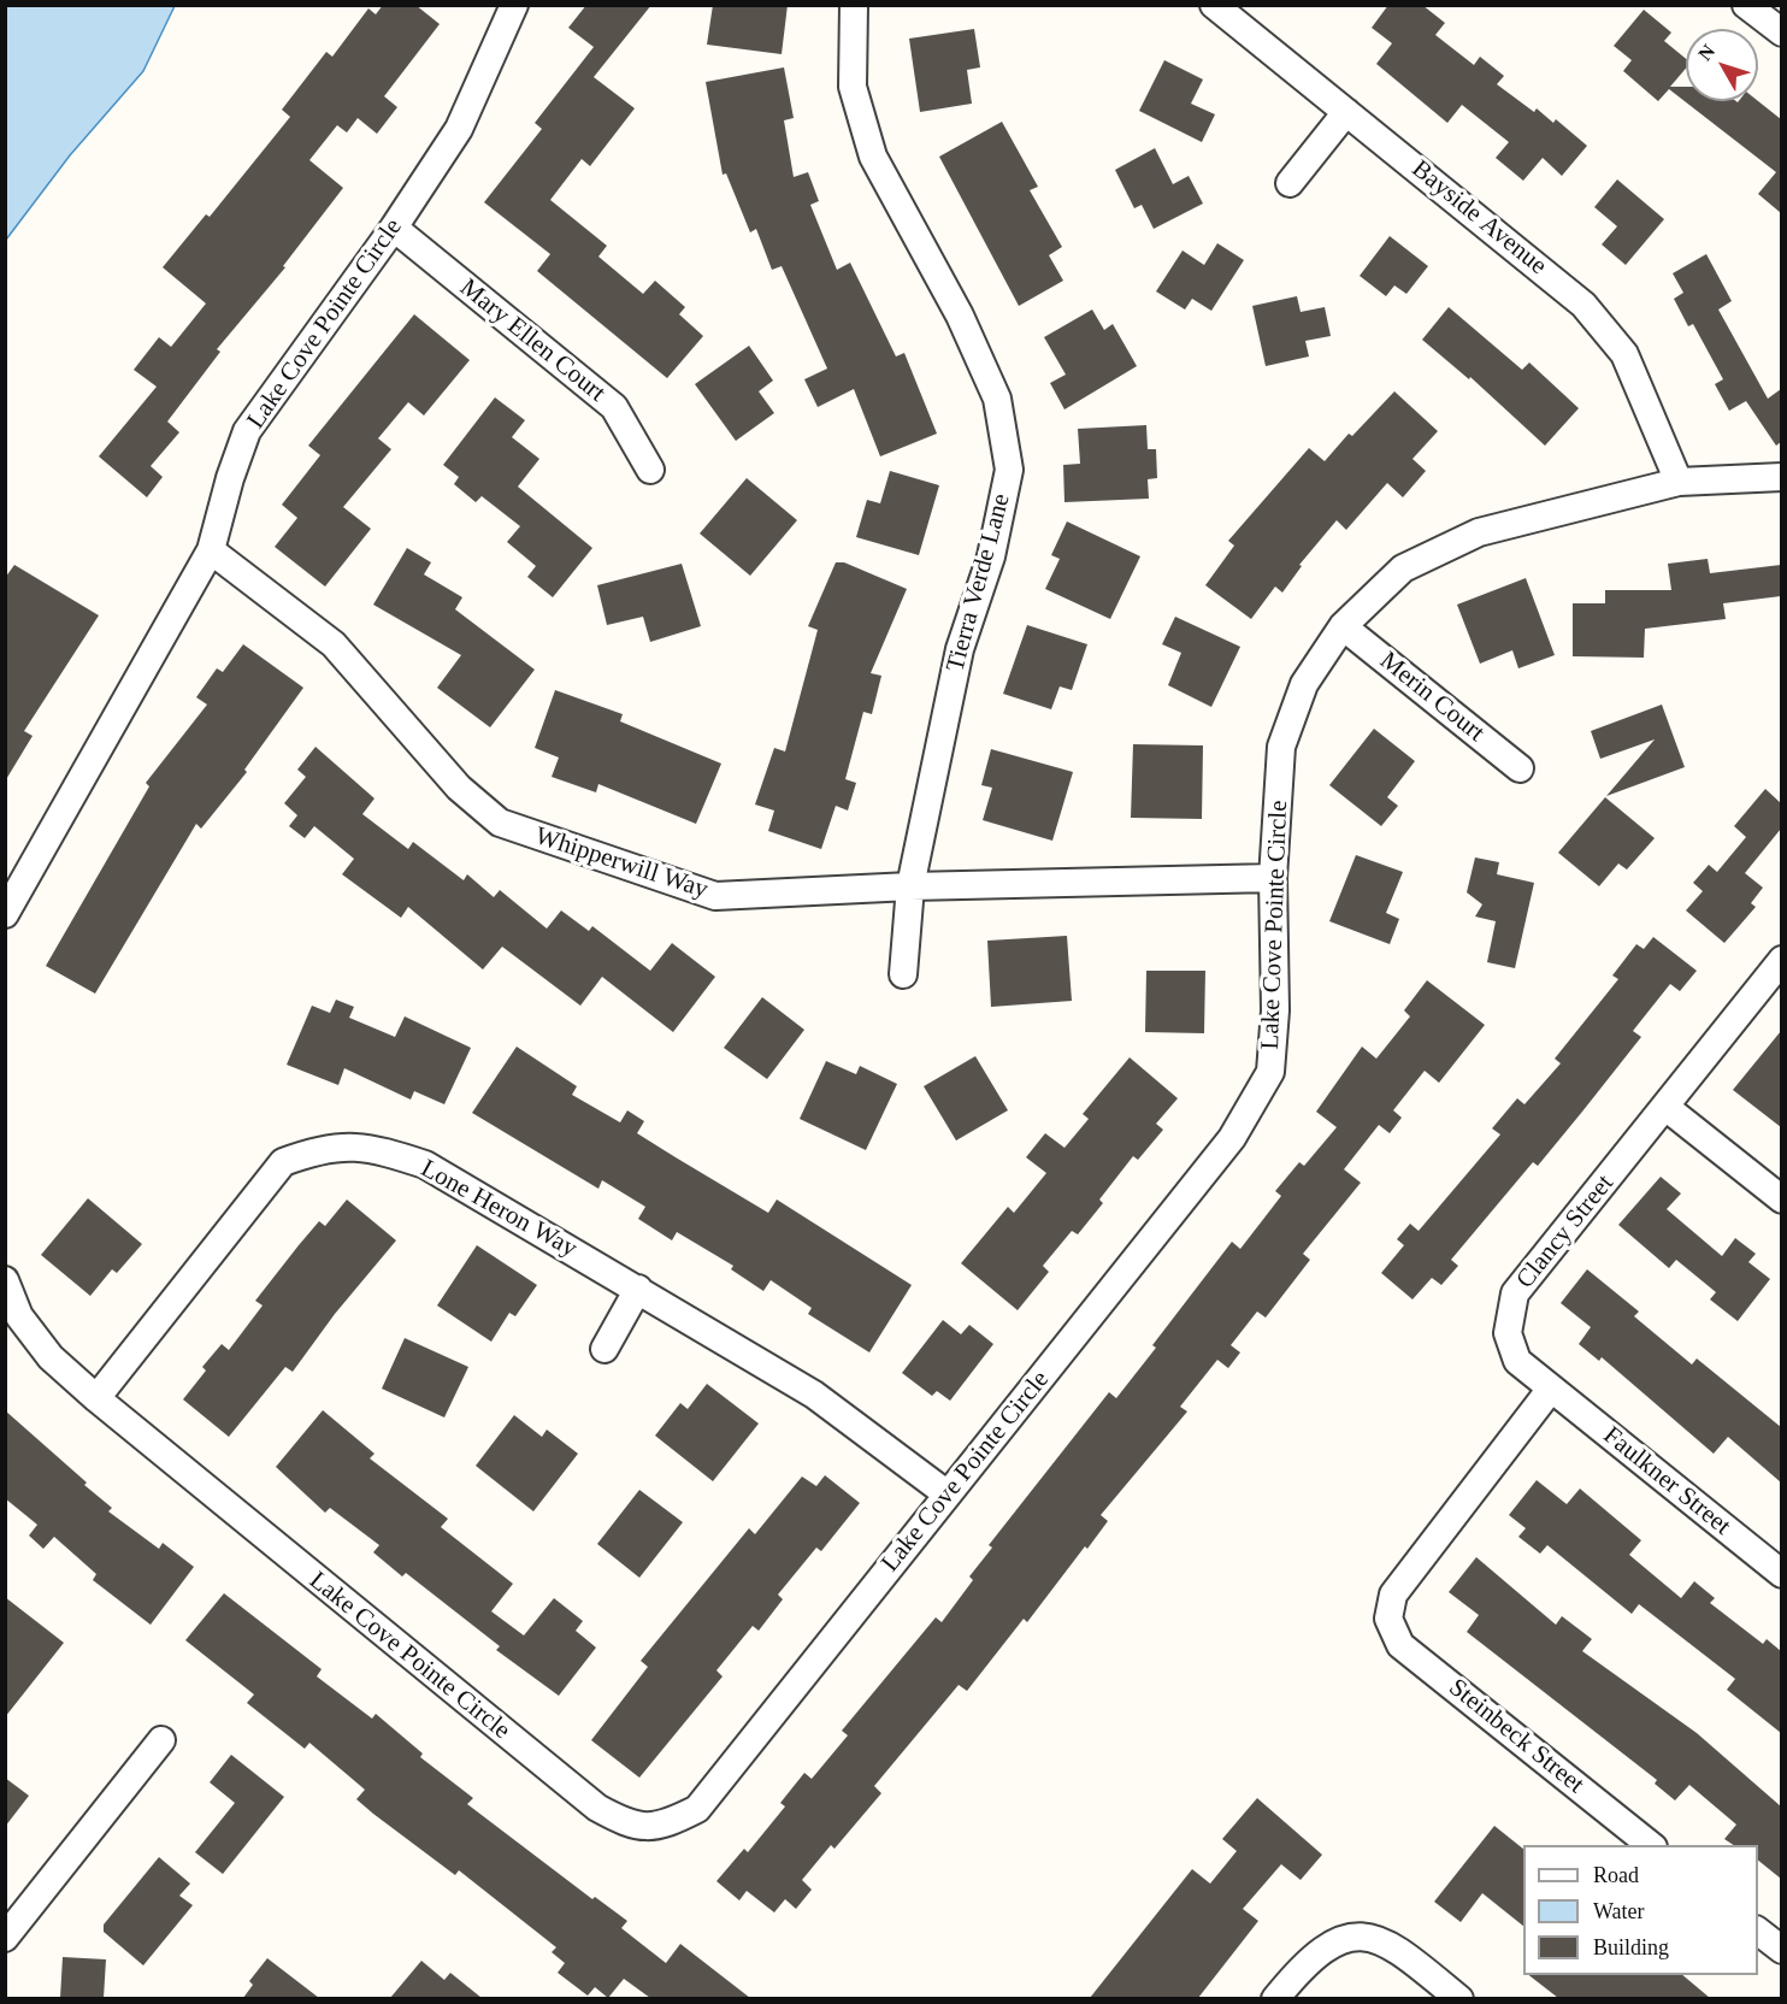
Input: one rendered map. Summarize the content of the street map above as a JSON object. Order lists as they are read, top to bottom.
{
  "streets": {
    "street": [
      "Bayside Avenue",
      "Lake Cove Pointe Circle",
      "Mary Ellen Court",
      "Tierra Verde Lane",
      "Merin Court",
      "Whipperwill Way",
      "Lone Heron Way",
      "Clancy Street",
      "Faulkner Street",
      "Steinbeck Street"
    ]
  },
  "crossings": [
    ["Bayside Avenue", "Lake Cove Pointe Circle"],
    ["Lake Cove Pointe Circle", "Mary Ellen Court"],
    ["Lake Cove Pointe Circle", "Merin Court"],
    ["Lake Cove Pointe Circle", "Whipperwill Way"],
    ["Lake Cove Pointe Circle", "Lone Heron Way"],
    ["Tierra Verde Lane", "Whipperwill Way"],
    ["Clancy Street", "Faulkner Street"],
    ["Clancy Street", "Steinbeck Street"],
    ["Faulkner Street", "Steinbeck Street"]
  ],
  "legend": ["Road", "Water", "Building"],
  "north": "top left"
}
